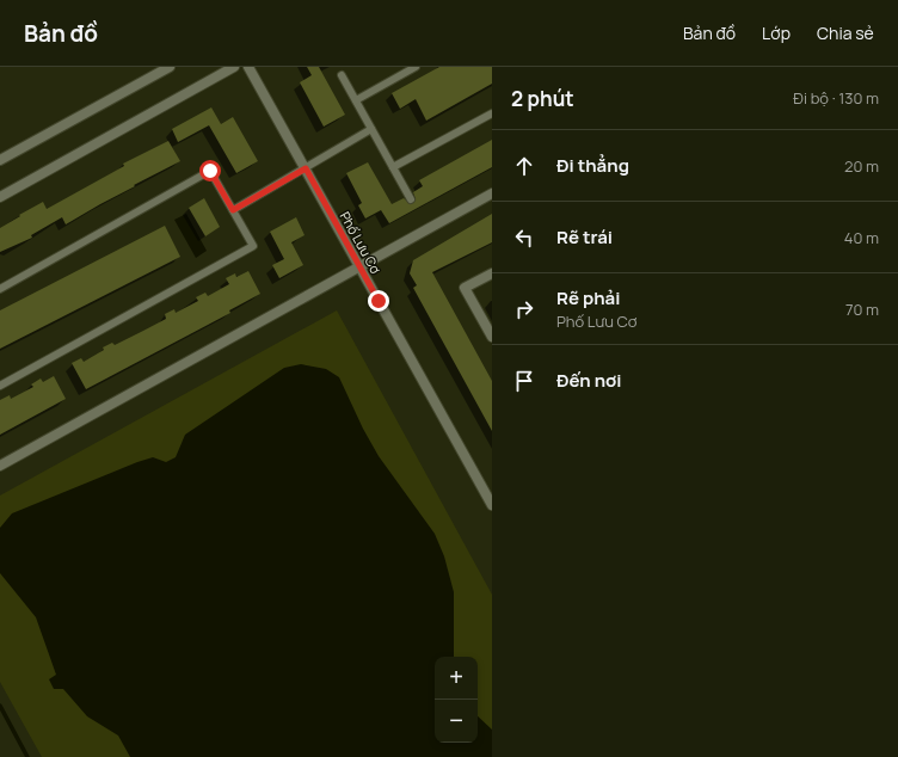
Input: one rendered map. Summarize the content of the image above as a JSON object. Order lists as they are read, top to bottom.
{
  "streets": {
    "street": ["Phố Lưu Cơ"]
  },
  "page": {
    "header": "Bản đồ",
    "nav": ["Bản đồ", "Lớp", "Chia sẻ"],
    "heading": ["2 phút", "Đi bộ · 130 m"],
    "list": [
      ["Đi thẳng", "20 m"],
      ["Rẽ trái", "40 m"],
      ["Rẽ phải", "Phố Lưu Cơ", "70 m"],
      "Đến nơi"
    ],
    "map_buttons": ["+", "−"]
  }
}
